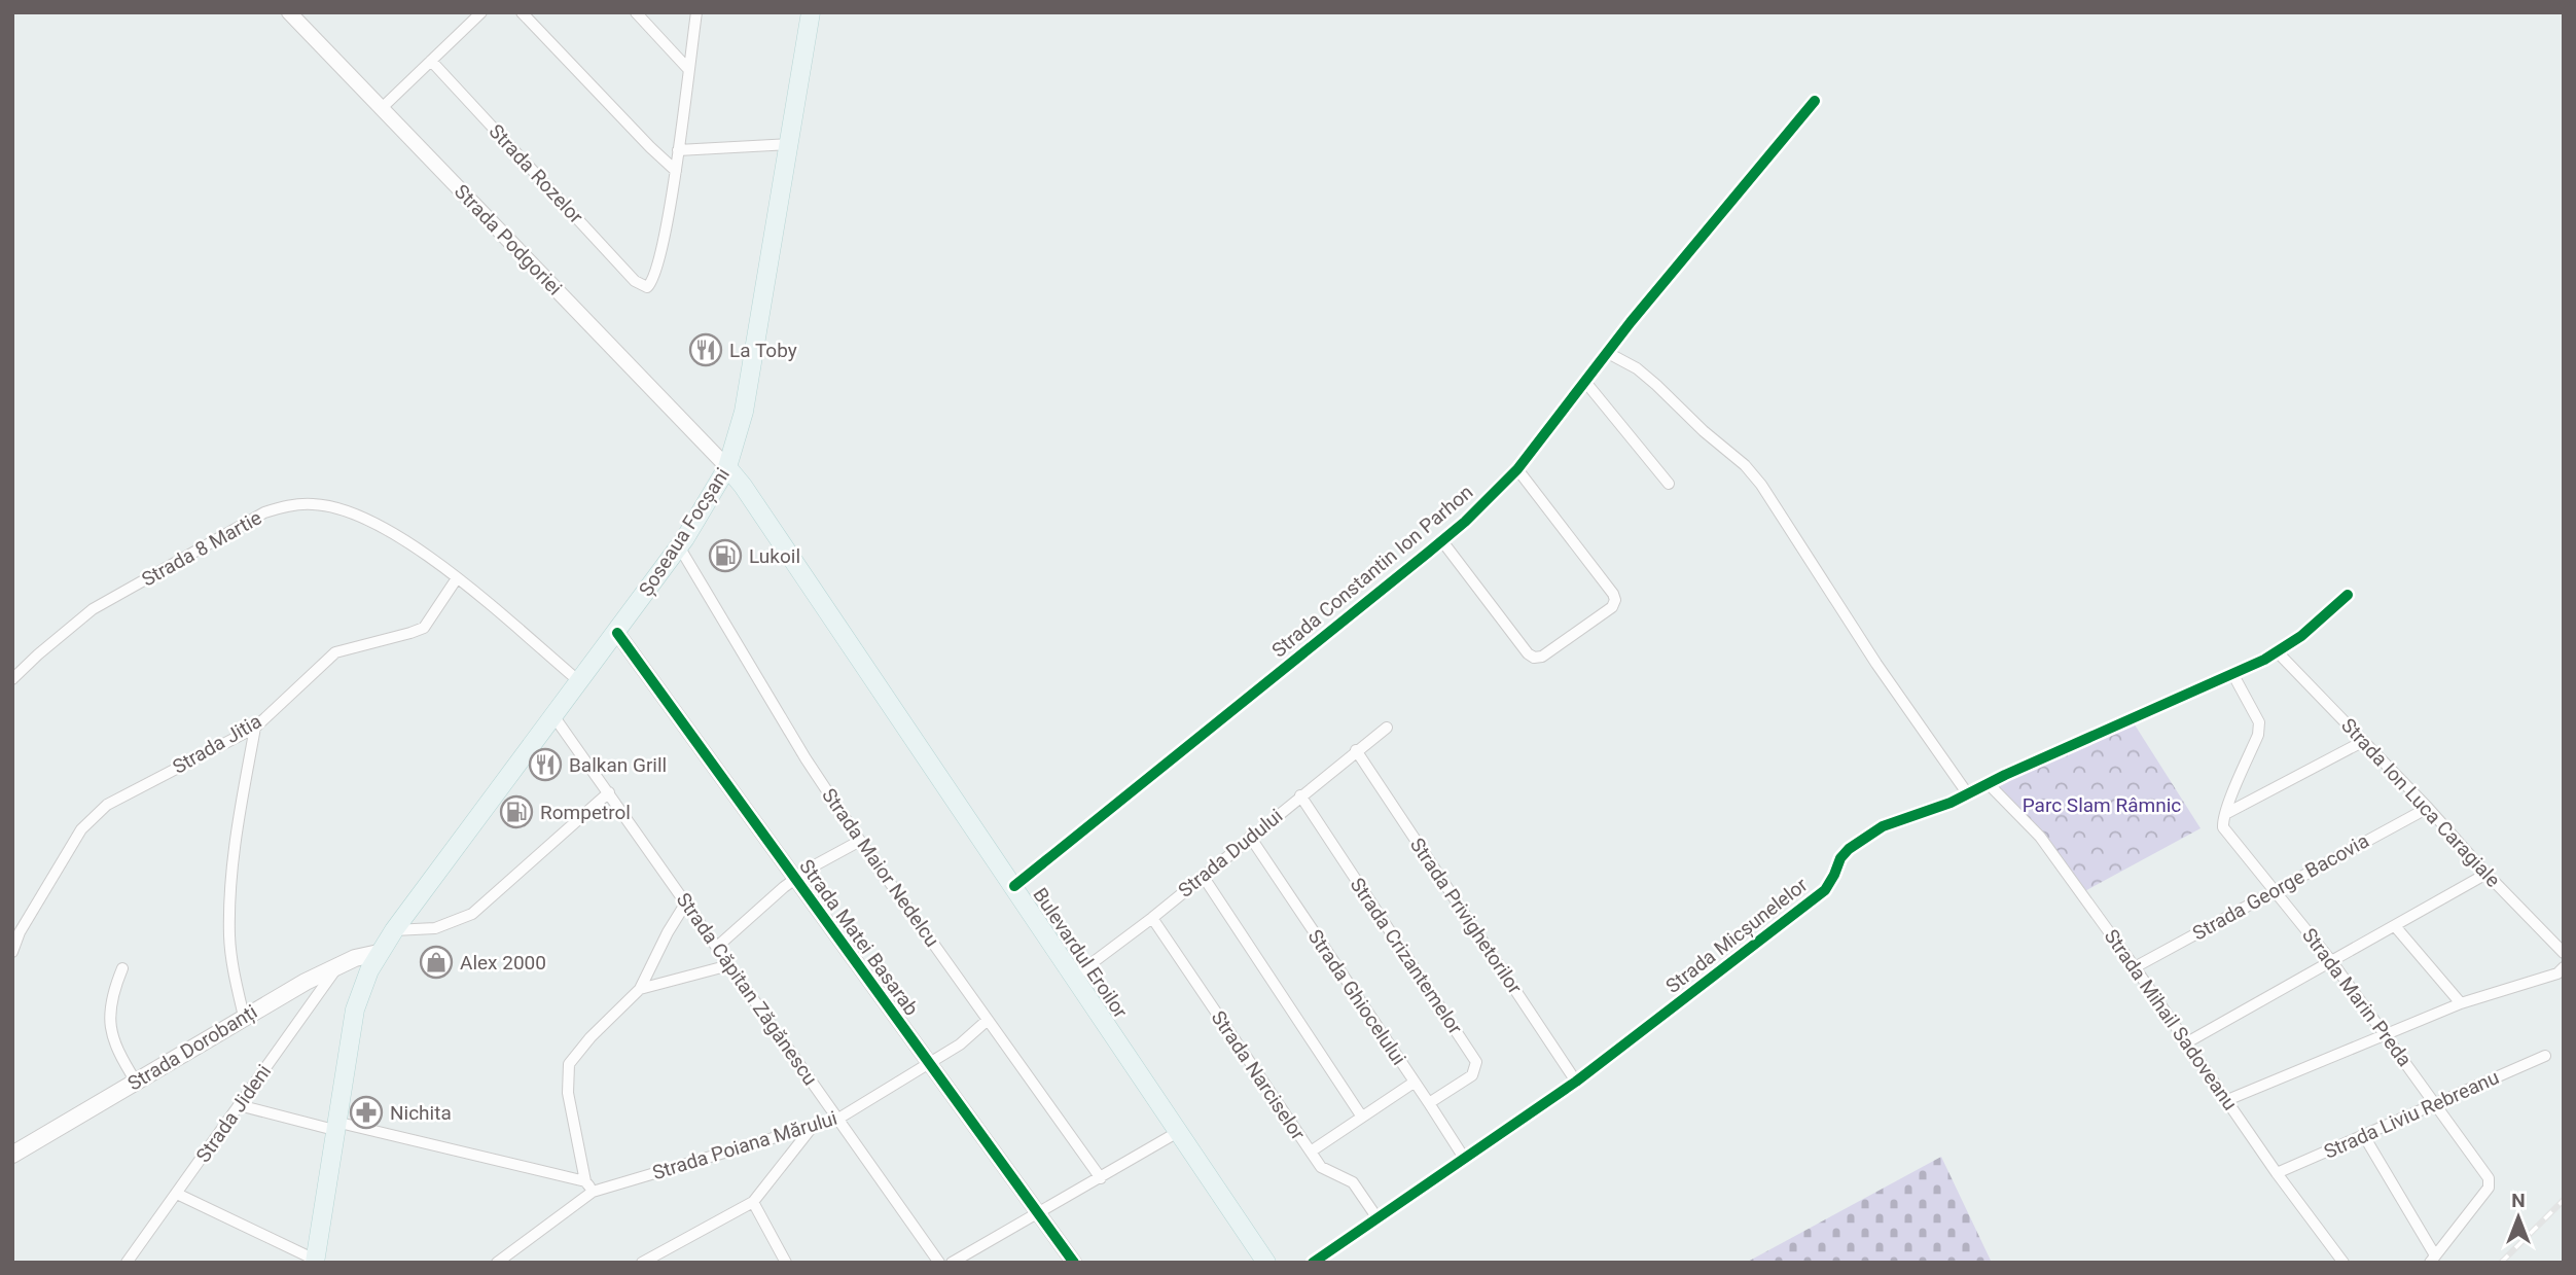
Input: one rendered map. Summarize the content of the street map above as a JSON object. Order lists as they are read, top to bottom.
{
  "streets": {
    "main road": ["Șoseaua Focșani", "Bulevardul Eroilor", "Strada Dorobanți"],
    "street": [
      "Strada Rozelor",
      "Strada Podgoriei",
      "Strada 8 Martie",
      "Strada Constantin Ion Parhon",
      "Strada Jitia",
      "Strada Ion Luca Caragiale",
      "Strada Dudului",
      "Strada Maior Nedelcu",
      "Strada George Bacovia",
      "Strada Privighetorilor",
      "Strada Micșunelelor",
      "Strada Matei Basarab",
      "Strada Crizantemelor",
      "Strada Căpitan Zăgănescu",
      "Strada Ghiocelului",
      "Strada Marin Preda",
      "Strada Mihail Sadoveanu",
      "Strada Narciselor",
      "Strada Jideni",
      "Strada Liviu Rebreanu",
      "Strada Poiana Mărului"
    ]
  },
  "crossings": [
    ["Strada Podgoriei", "Șoseaua Focșani"],
    ["Strada Podgoriei", "Bulevardul Eroilor"],
    ["Șoseaua Focșani", "Strada 8 Martie"],
    ["Șoseaua Focșani", "Strada Maior Nedelcu"],
    ["Șoseaua Focșani", "Strada Matei Basarab"],
    ["Șoseaua Focșani", "Bulevardul Eroilor"],
    ["Șoseaua Focșani", "Strada Căpitan Zăgănescu"],
    ["Șoseaua Focșani", "Strada Dorobanți"],
    ["Strada 8 Martie", "Strada Jitia"],
    ["Strada Constantin Ion Parhon", "Bulevardul Eroilor"],
    ["Strada Ion Luca Caragiale", "Strada George Bacovia"],
    ["Strada Ion Luca Caragiale", "Strada Micșunelelor"],
    ["Strada Dudului", "Strada Privighetorilor"],
    ["Strada Dudului", "Bulevardul Eroilor"],
    ["Strada Dudului", "Strada Crizantemelor"],
    ["Strada Dudului", "Strada Ghiocelului"],
    ["Strada Dudului", "Strada Narciselor"],
    ["Strada Maior Nedelcu", "Strada Poiana Mărului"],
    ["Strada George Bacovia", "Strada Marin Preda"],
    ["Strada George Bacovia", "Strada Mihail Sadoveanu"],
    ["Strada Privighetorilor", "Strada Micșunelelor"],
    ["Strada Micșunelelor", "Strada Ghiocelului"],
    ["Strada Micșunelelor", "Strada Mihail Sadoveanu"],
    ["Strada Micșunelelor", "Strada Narciselor"],
    ["Strada Matei Basarab", "Strada Poiana Mărului"],
    ["Strada Crizantemelor", "Strada Ghiocelului"],
    ["Strada Căpitan Zăgănescu", "Strada Poiana Mărului"],
    ["Strada Marin Preda", "Strada Liviu Rebreanu"],
    ["Strada Mihail Sadoveanu", "Strada Liviu Rebreanu"],
    ["Strada Dorobanți", "Strada Jideni"]
  ],
  "parks": ["Parc Slam Râmnic"],
  "places": {
    "restaurant": ["La Toby", "Balkan Grill"],
    "fuel station": ["Lukoil", "Rompetrol"],
    "shop": ["Alex 2000"],
    "pharmacy": ["Nichita"]
  },
  "north": "top"
}
